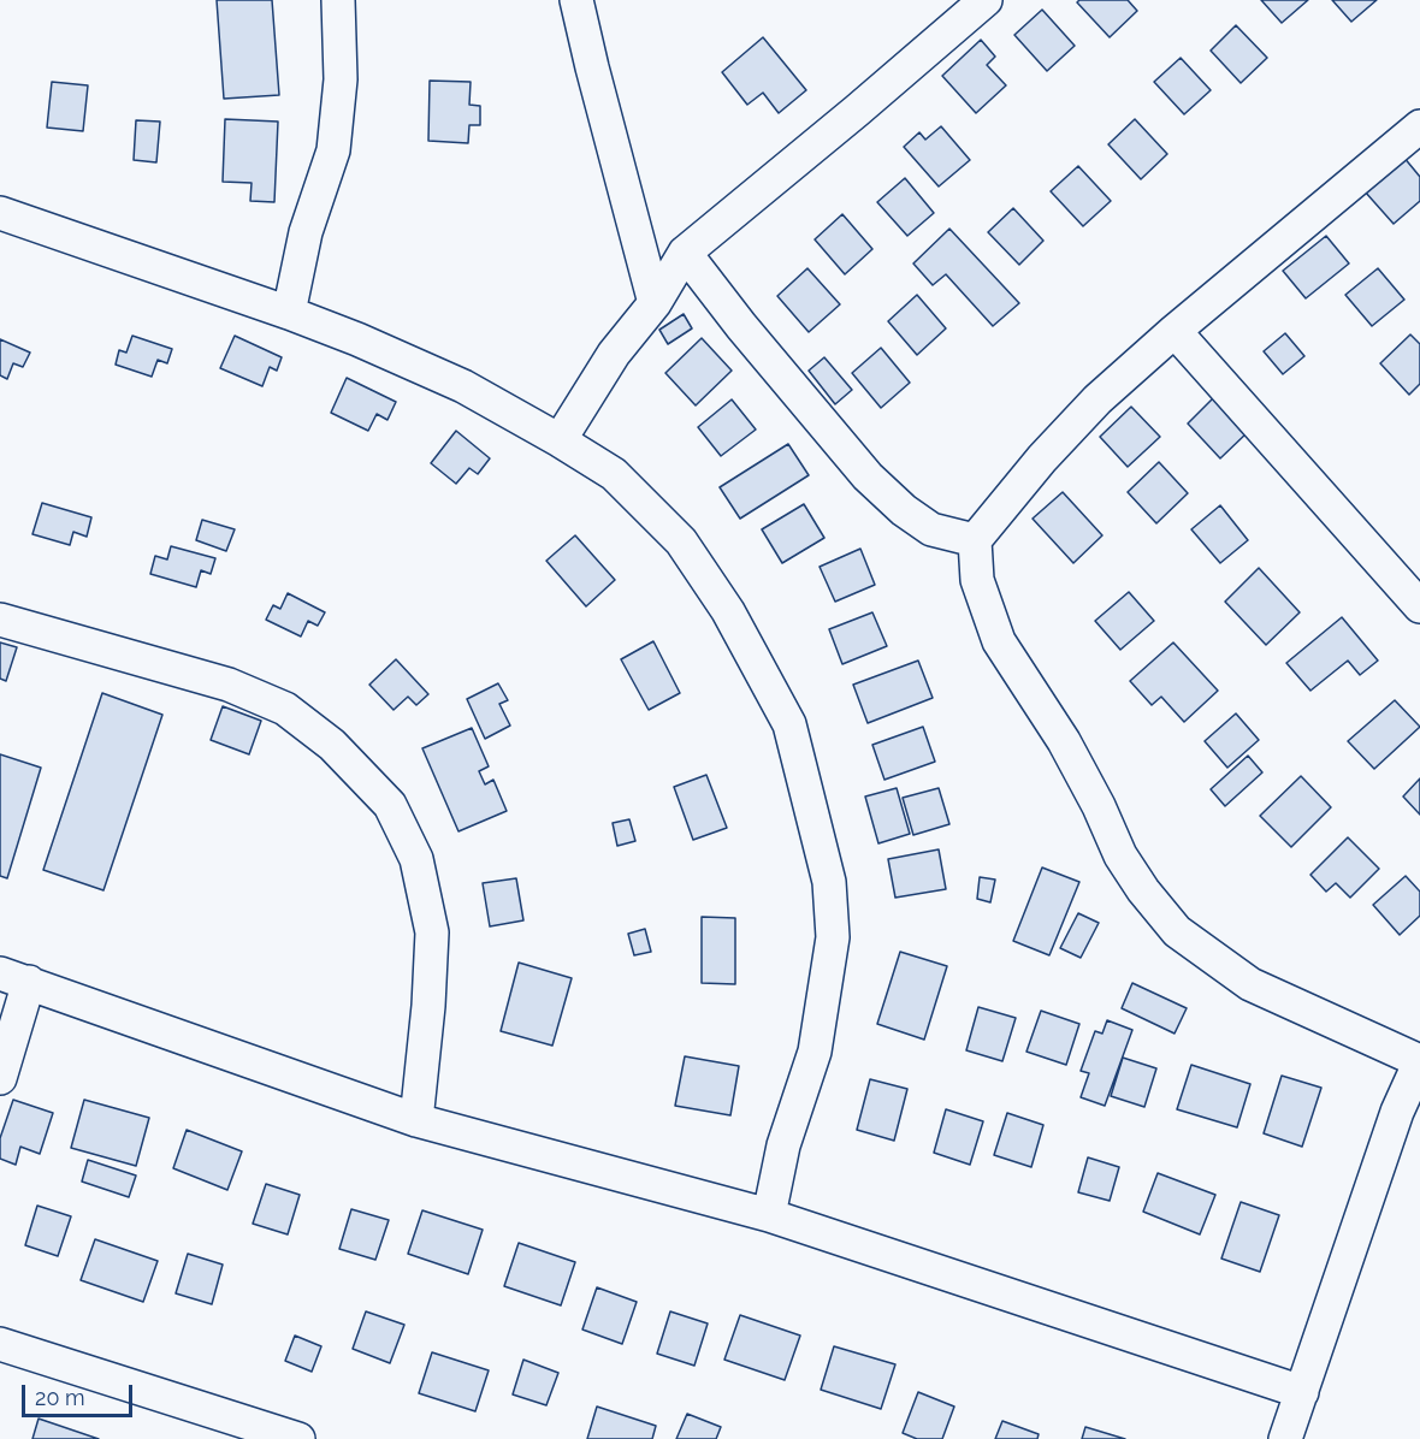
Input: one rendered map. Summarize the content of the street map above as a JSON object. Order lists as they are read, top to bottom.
{
  "scale_bar": "20 m"
}
